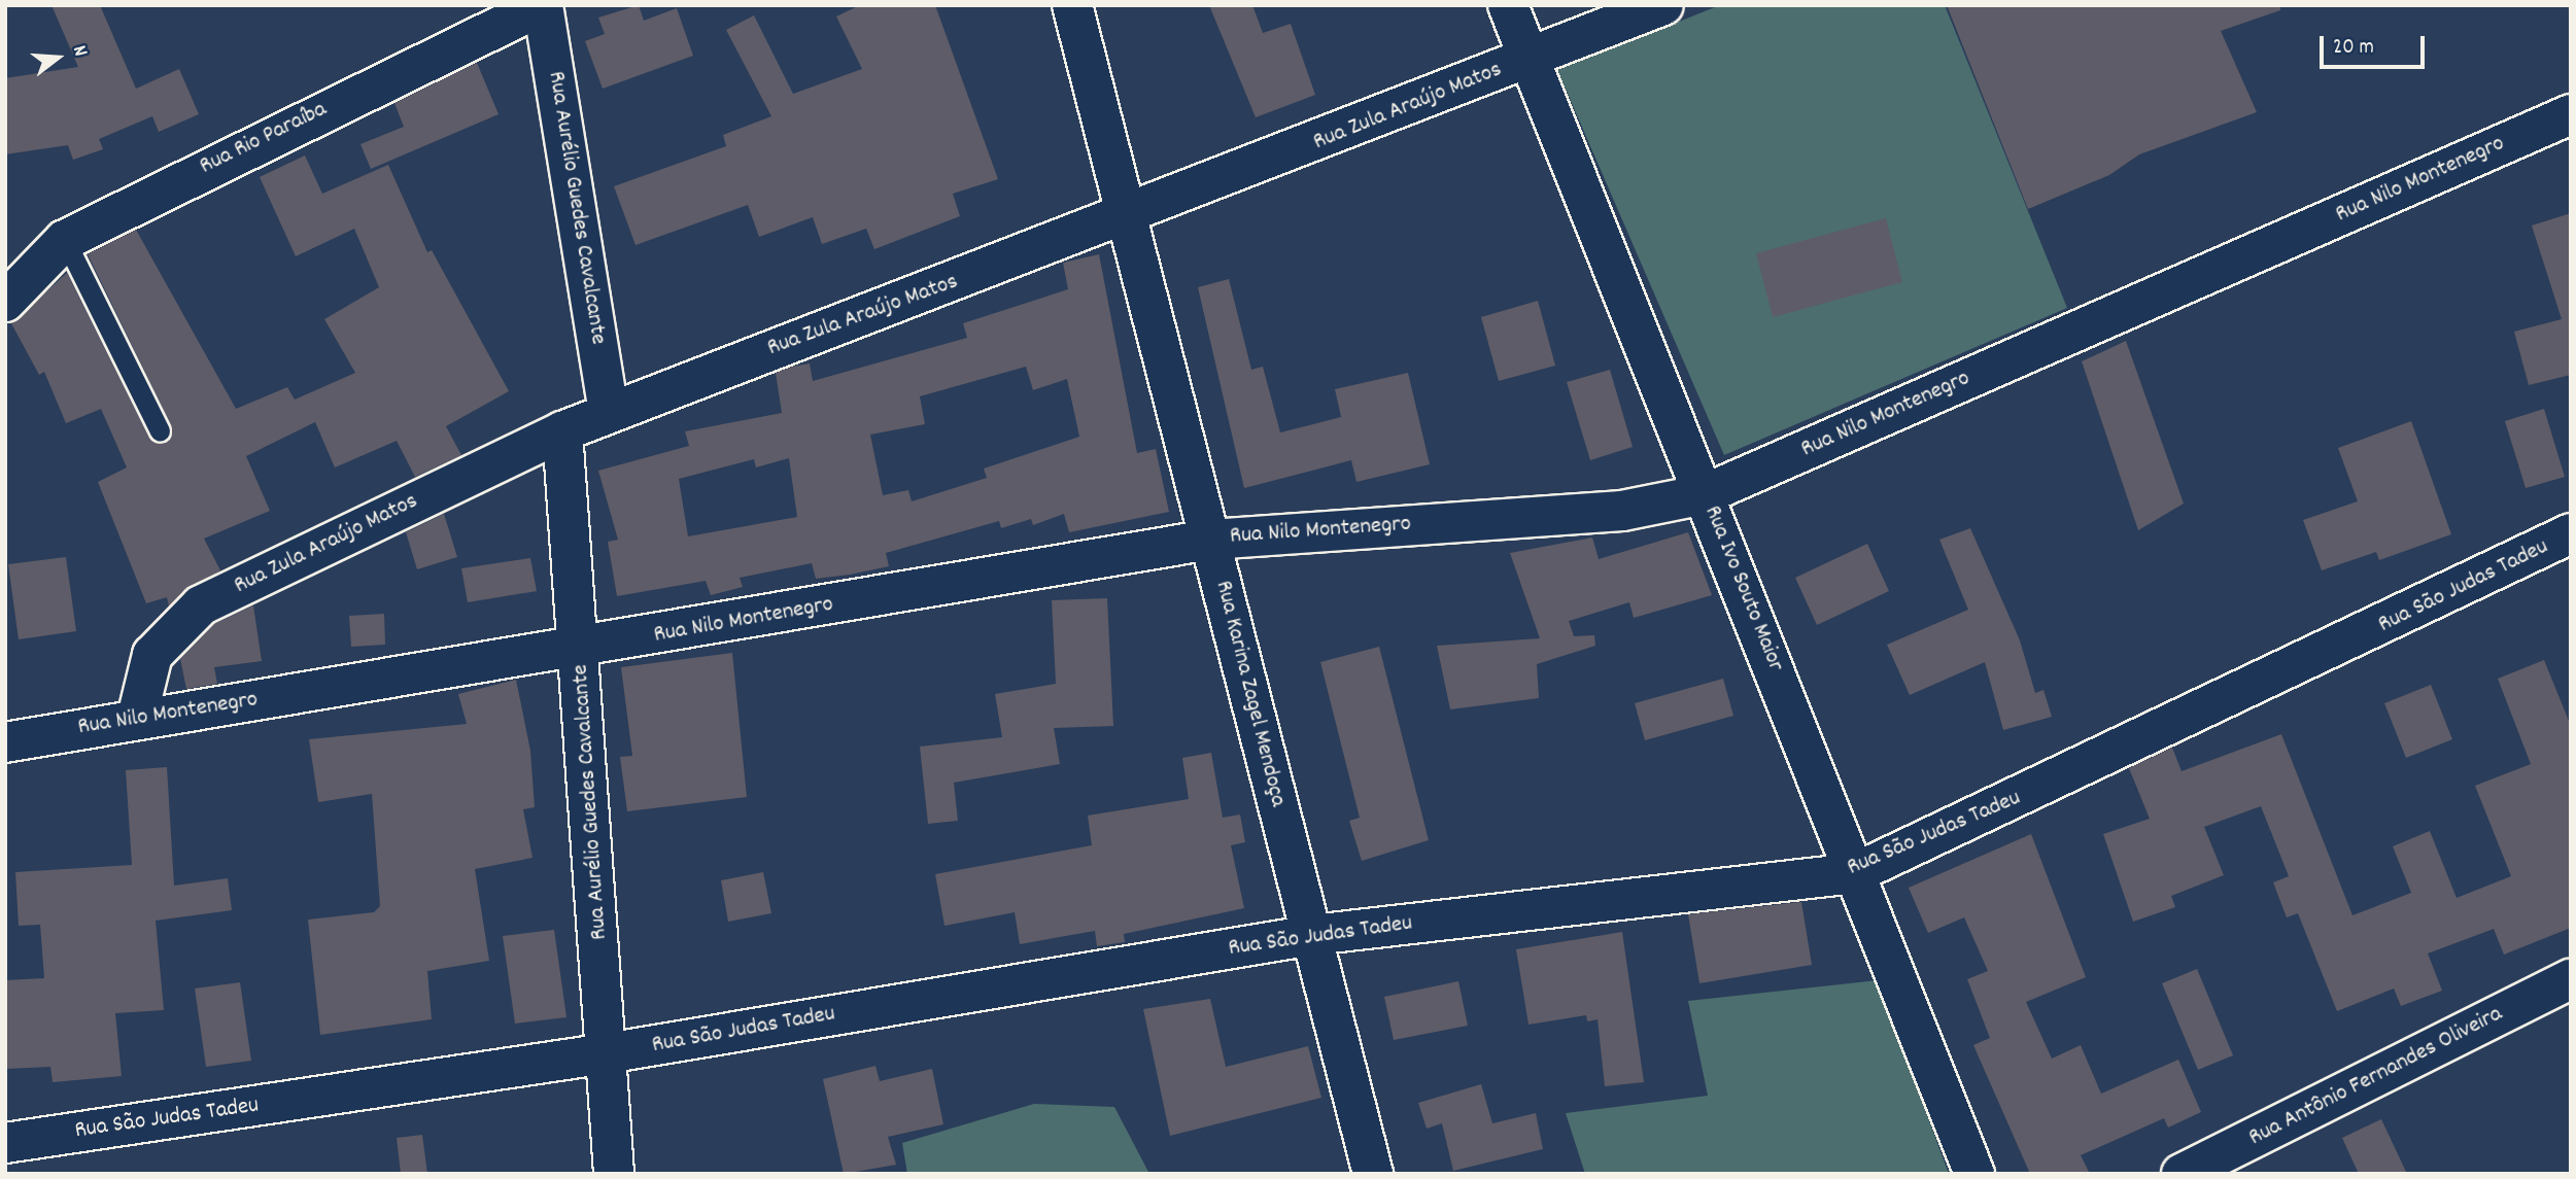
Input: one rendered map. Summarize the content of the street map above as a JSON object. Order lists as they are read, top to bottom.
{
  "streets": {
    "street": [
      "Rua Zula Araújo Matos",
      "Rua Rio Paraíba",
      "Rua Nilo Montenegro",
      "Rua Aurélio Guedes Cavalcante",
      "Rua São Judas Tadeu",
      "Rua Ivo Souto Maior",
      "Rua Karina Zagel Mendoça",
      "Rua Antônio Fernandes Oliveira"
    ]
  },
  "crossings": [
    ["Rua Zula Araújo Matos", "Rua Nilo Montenegro"],
    ["Rua Zula Araújo Matos", "Rua Aurélio Guedes Cavalcante"],
    ["Rua Zula Araújo Matos", "Rua Ivo Souto Maior"],
    ["Rua Zula Araújo Matos", "Rua Karina Zagel Mendoça"],
    ["Rua Rio Paraíba", "Rua Aurélio Guedes Cavalcante"],
    ["Rua Nilo Montenegro", "Rua Aurélio Guedes Cavalcante"],
    ["Rua Nilo Montenegro", "Rua Ivo Souto Maior"],
    ["Rua Nilo Montenegro", "Rua Karina Zagel Mendoça"],
    ["Rua Aurélio Guedes Cavalcante", "Rua São Judas Tadeu"],
    ["Rua São Judas Tadeu", "Rua Ivo Souto Maior"],
    ["Rua São Judas Tadeu", "Rua Karina Zagel Mendoça"]
  ],
  "scale_bar": "20 m",
  "north": "right"
}
